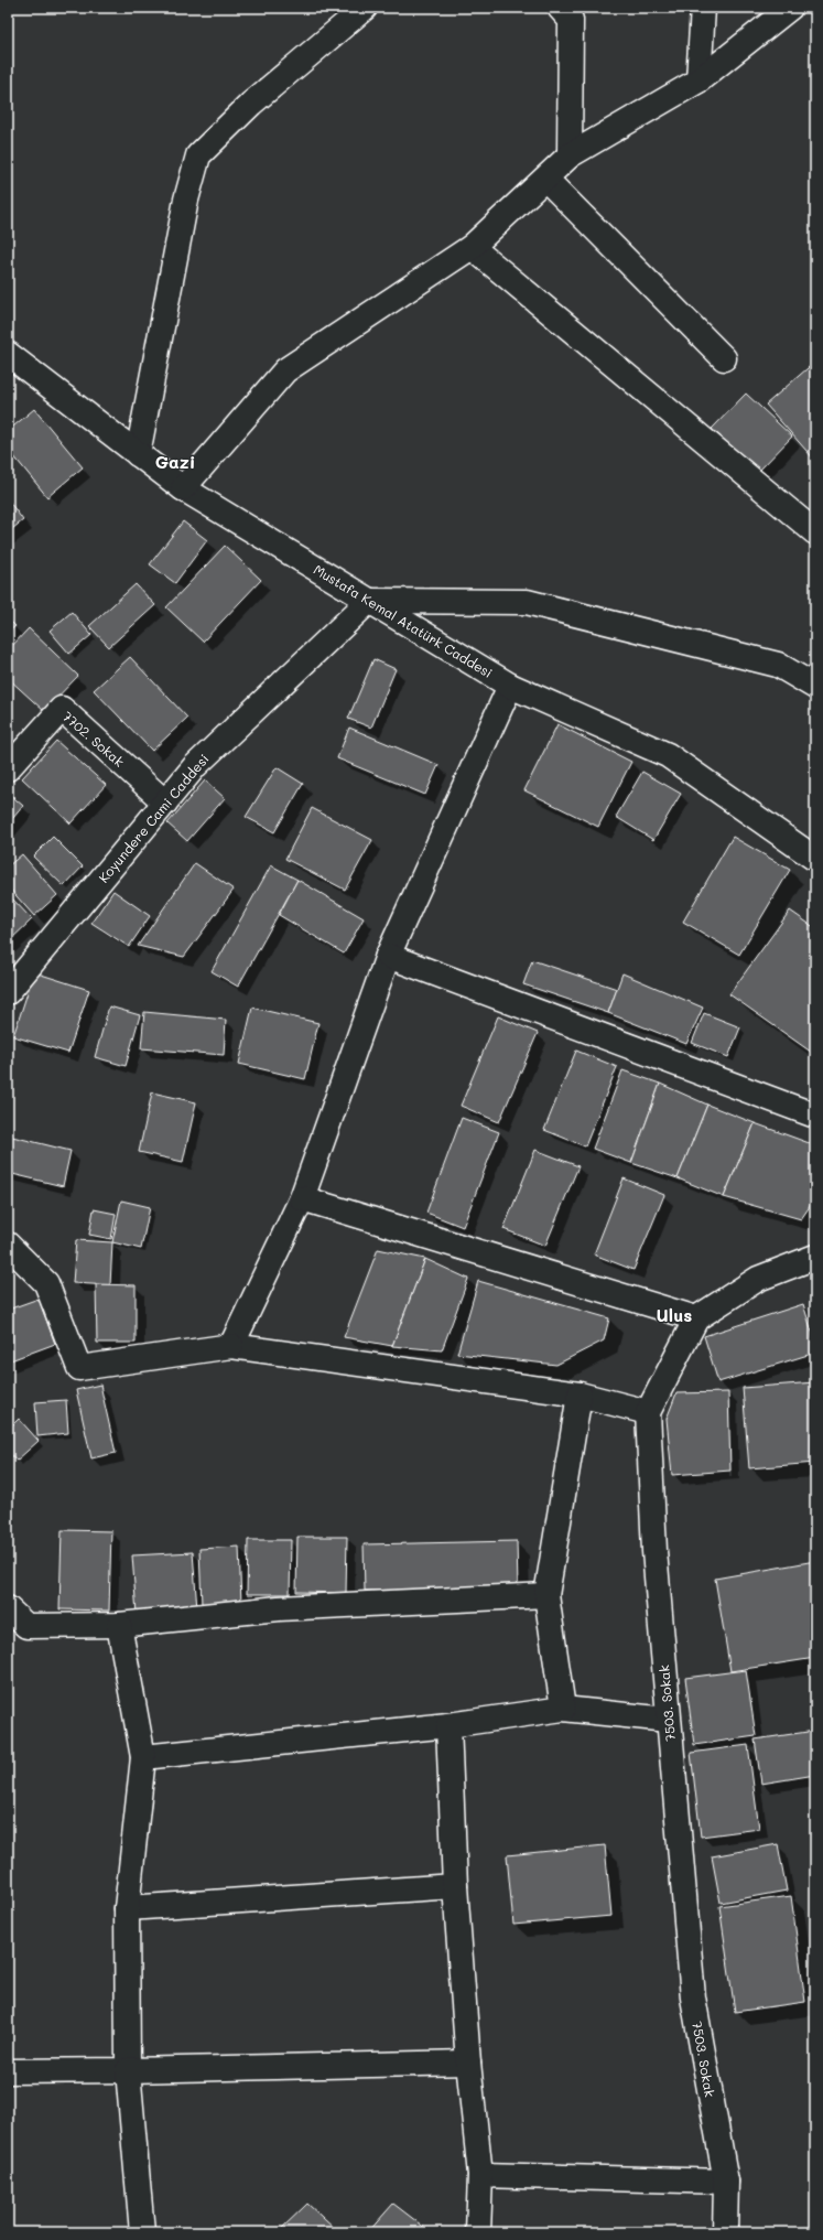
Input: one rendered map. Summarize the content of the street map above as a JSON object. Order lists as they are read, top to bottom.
{
  "streets": {
    "street": [
      "Mustafa Kemal Atatürk Caddesi",
      "7702. Sokak",
      "Koyundere Cami Caddesi",
      "7503. Sokak"
    ]
  },
  "crossings": [
    ["Mustafa Kemal Atatürk Caddesi", "Koyundere Cami Caddesi"],
    ["7702. Sokak", "Koyundere Cami Caddesi"]
  ],
  "districts": ["Gazi", "Ulus"]
}
